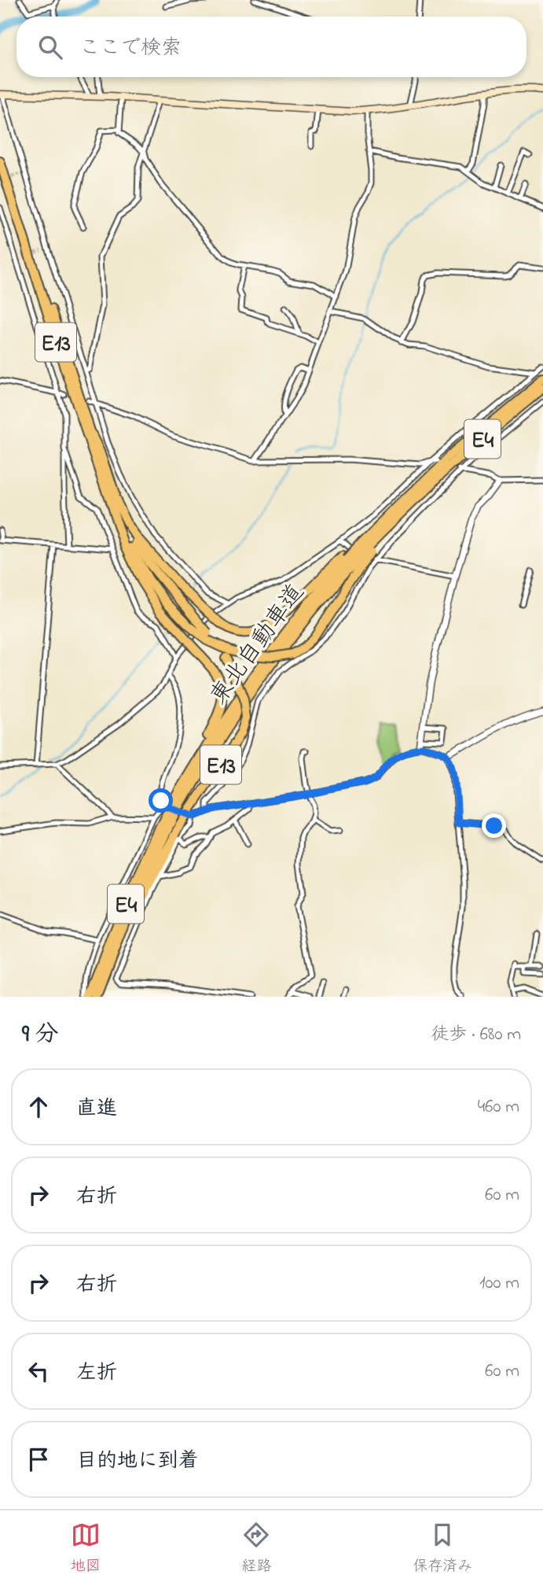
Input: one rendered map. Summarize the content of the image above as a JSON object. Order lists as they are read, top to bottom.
{
  "streets": {
    "highway": ["E13", "E4", "東北自動車道"]
  },
  "crossings": [
    ["E13", "E4"],
    ["E13", "東北自動車道"]
  ],
  "page": {
    "search": "ここで検索",
    "heading": ["9 分", "徒歩 · 680 m"],
    "list": [
      ["直進", "460 m"],
      ["右折", "60 m"],
      ["右折", "100 m"],
      ["左折", "60 m"],
      "目的地に到着"
    ],
    "nav": ["地図", "経路", "保存済み"]
  }
}
